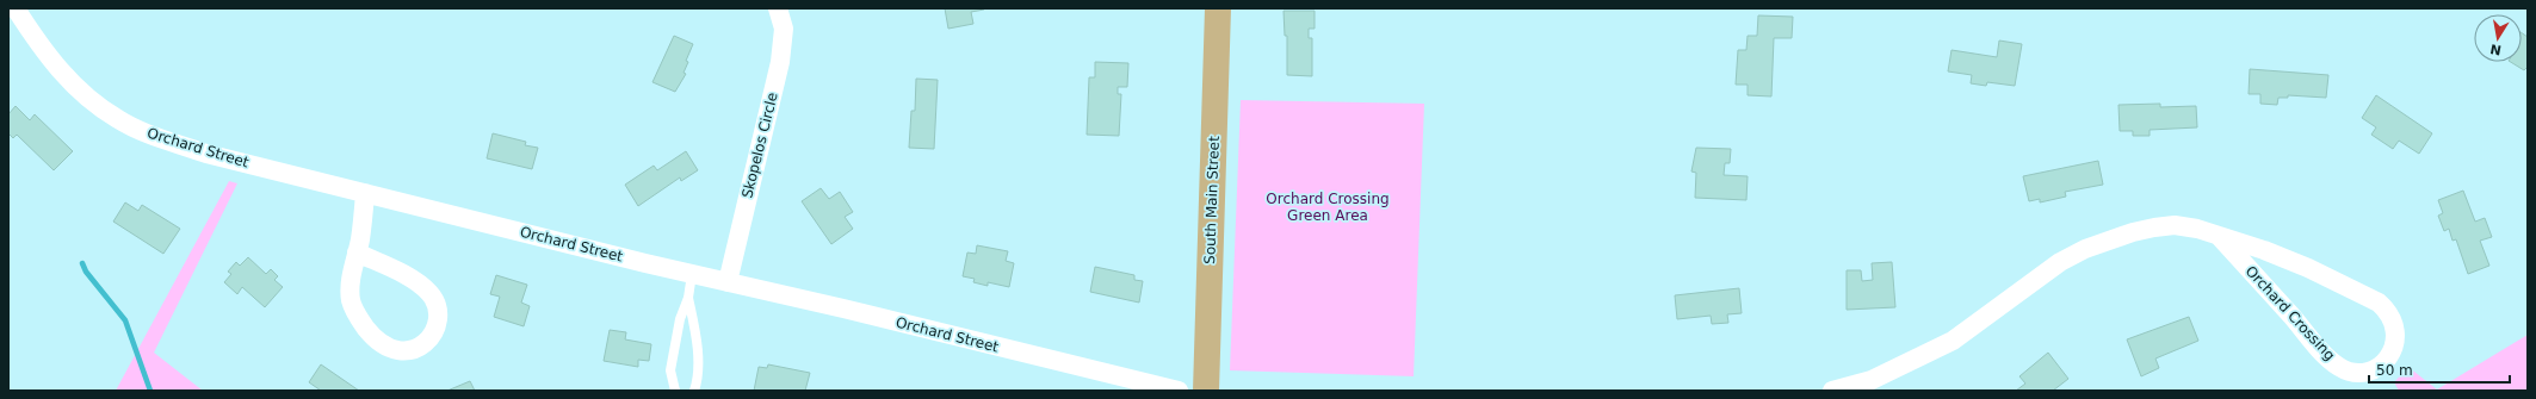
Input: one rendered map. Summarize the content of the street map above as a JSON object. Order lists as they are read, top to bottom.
{
  "streets": {
    "main road": ["South Main Street"],
    "street": ["Skopelos Circle", "Orchard Street", "Orchard Crossing"]
  },
  "crossings": [
    ["Skopelos Circle", "Orchard Street"]
  ],
  "parks": ["Orchard Crossing Green Area"],
  "scale_bar": "50 m",
  "north": "bottom"
}
